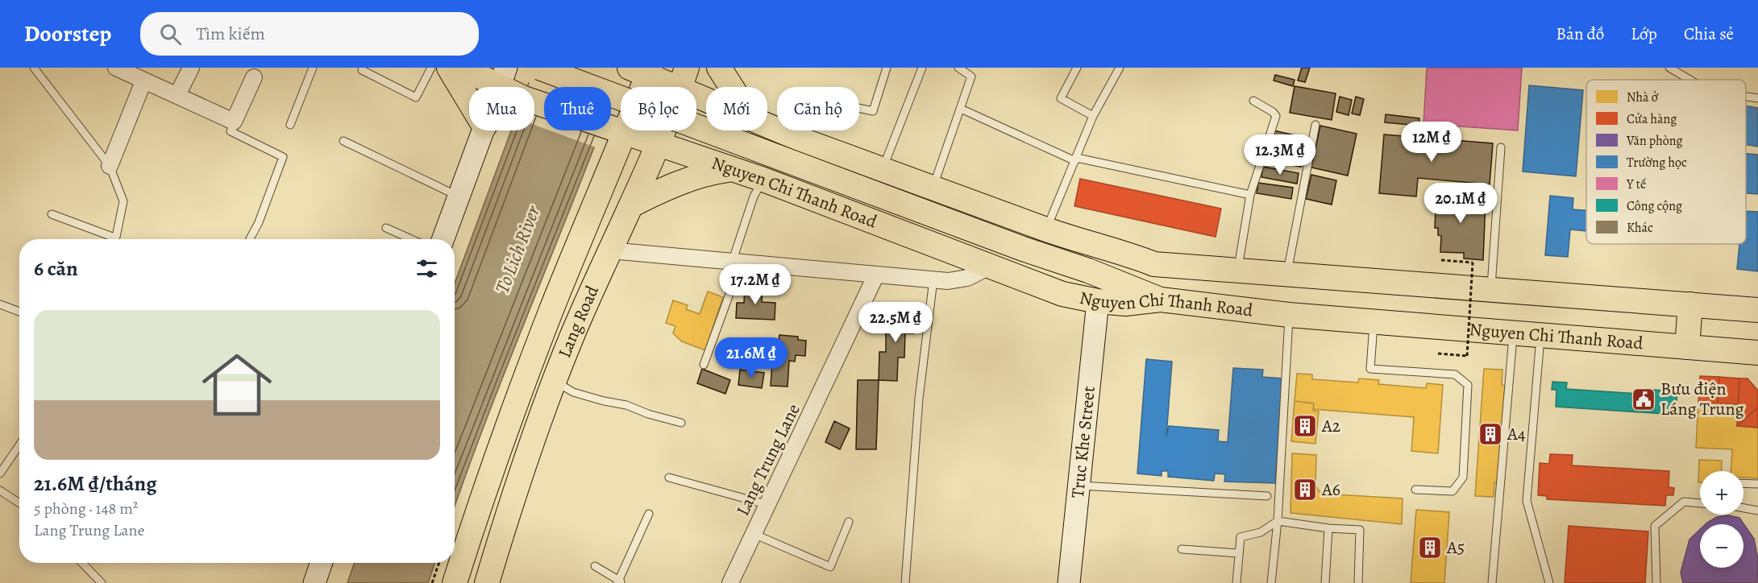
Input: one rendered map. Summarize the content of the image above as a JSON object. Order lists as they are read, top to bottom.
{
  "streets": {
    "main road": ["Nguyen Chi Thanh Road", "Lang Road"],
    "street": ["Truc Khe Street", "Lang Trung Lane"]
  },
  "crossings": [
    ["Nguyen Chi Thanh Road", "Lang Road"],
    ["Nguyen Chi Thanh Road", "Truc Khe Street"]
  ],
  "water": ["To Lich River"],
  "places": {
    "public building": ["Bưu điện Láng Trung"],
    "building": [
      "A2",
      "A4",
      "A6",
      "A5"
    ]
  },
  "legend": [
    "Nhà ở",
    "Cửa hàng",
    "Văn phòng",
    "Trường học",
    "Y tế",
    "Công cộng",
    "Khác"
  ],
  "page": {
    "header": "Doorstep",
    "search": "Tìm kiếm",
    "nav": ["Bản đồ", "Lớp", "Chia sẻ"],
    "chip": [
      "Mua",
      "Thuê",
      "Bộ lọc",
      "Mới",
      "Căn hộ"
    ],
    "price": [
      "12M ₫",
      "12.3M ₫",
      "20.1M ₫",
      "17.2M ₫",
      "22.5M ₫",
      "21.6M ₫"
    ],
    "heading": "6 căn",
    "list": [
      {
        "name": "21.6M ₫/tháng",
        "note": "5 phòng · 148 m² · Lang Trung Lane"
      }
    ],
    "map_buttons": ["+", "−"]
  }
}
